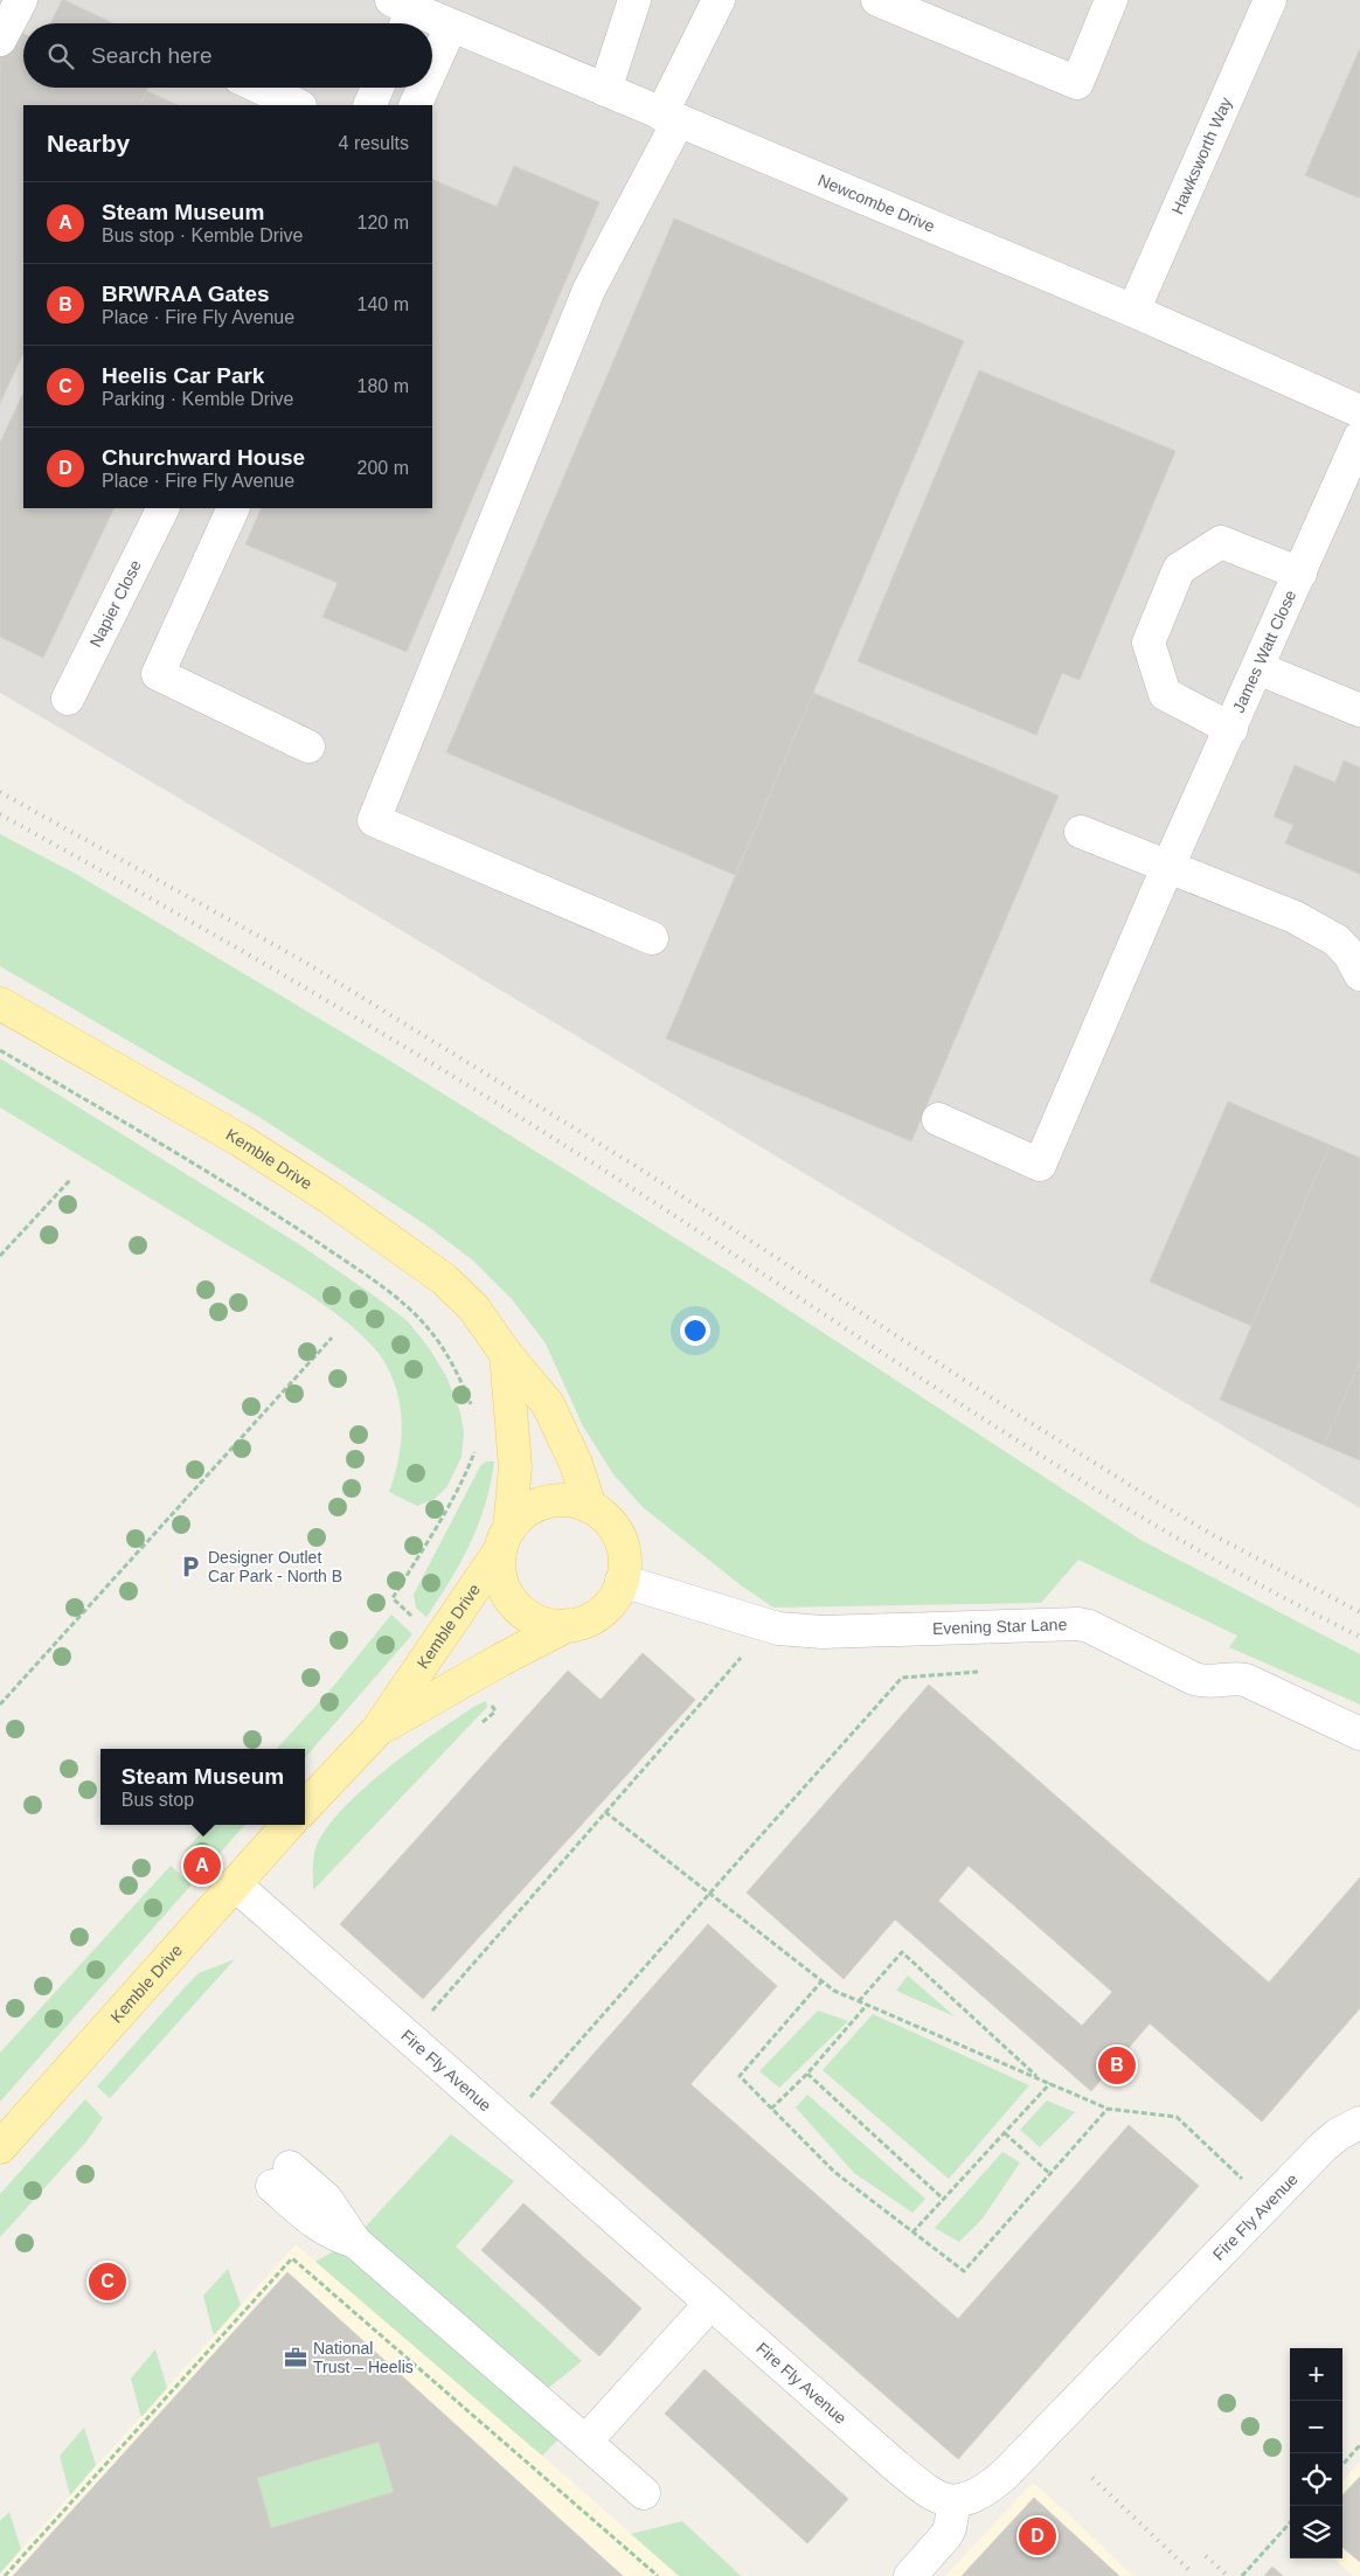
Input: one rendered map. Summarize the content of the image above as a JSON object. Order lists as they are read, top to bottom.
{
  "streets": {
    "main road": ["Kemble Drive"],
    "street": [
      "Hawksworth Way",
      "Newcombe Drive",
      "Napier Close",
      "James Watt Close",
      "Evening Star Lane",
      "Fire Fly Avenue"
    ]
  },
  "crossings": [
    ["Hawksworth Way", "Newcombe Drive"],
    ["Kemble Drive", "Evening Star Lane"],
    ["Kemble Drive", "Fire Fly Avenue"]
  ],
  "places": {
    "parking": ["Designer Outlet Car Park - North B"],
    "office": ["National Trust – Heelis"]
  },
  "page": {
    "search": "Search here",
    "heading": ["Nearby", "4 results"],
    "list": [
      {
        "mark": "A",
        "name": "Steam Museum",
        "note": "Bus stop · Kemble Drive",
        "value": "120 m"
      },
      {
        "mark": "B",
        "name": "BRWRAA Gates",
        "note": "Place · Fire Fly Avenue",
        "value": "140 m"
      },
      {
        "mark": "C",
        "name": "Heelis Car Park",
        "note": "Parking · Kemble Drive",
        "value": "180 m"
      },
      {
        "mark": "D",
        "name": "Churchward House",
        "note": "Place · Fire Fly Avenue",
        "value": "200 m"
      }
    ],
    "popup": ["Steam Museum", "Bus stop"],
    "pins": [
      "A",
      "B",
      "C",
      "D"
    ],
    "map_buttons": ["+", "−"]
  }
}
